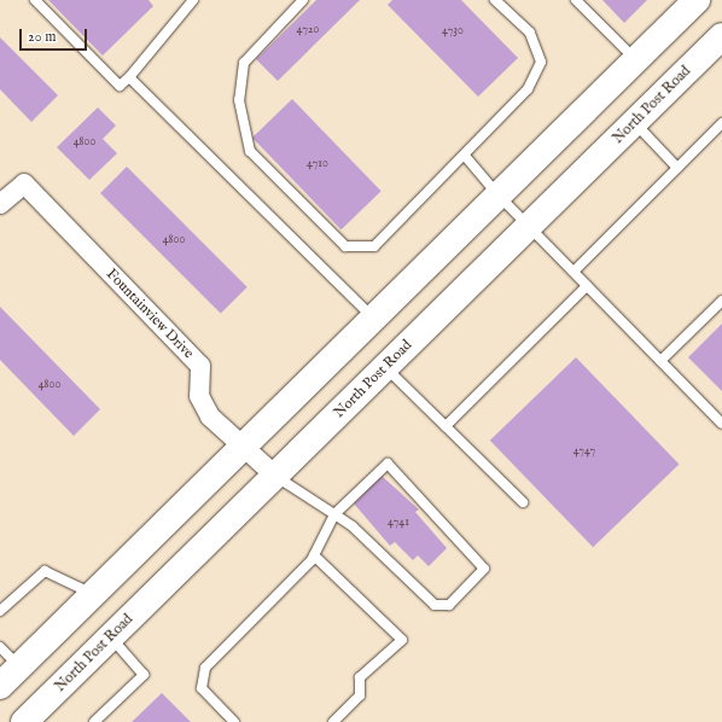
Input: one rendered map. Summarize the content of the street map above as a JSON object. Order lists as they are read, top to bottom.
{
  "streets": {
    "main road": ["North Post Road"],
    "street": ["Fountainview Drive"]
  },
  "crossings": [
    ["North Post Road", "Fountainview Drive"]
  ],
  "house_numbers": [
    "4720",
    "4730",
    "4800",
    "4710",
    "4800",
    "4800",
    "4747",
    "4741"
  ],
  "scale_bar": "20 m"
}
